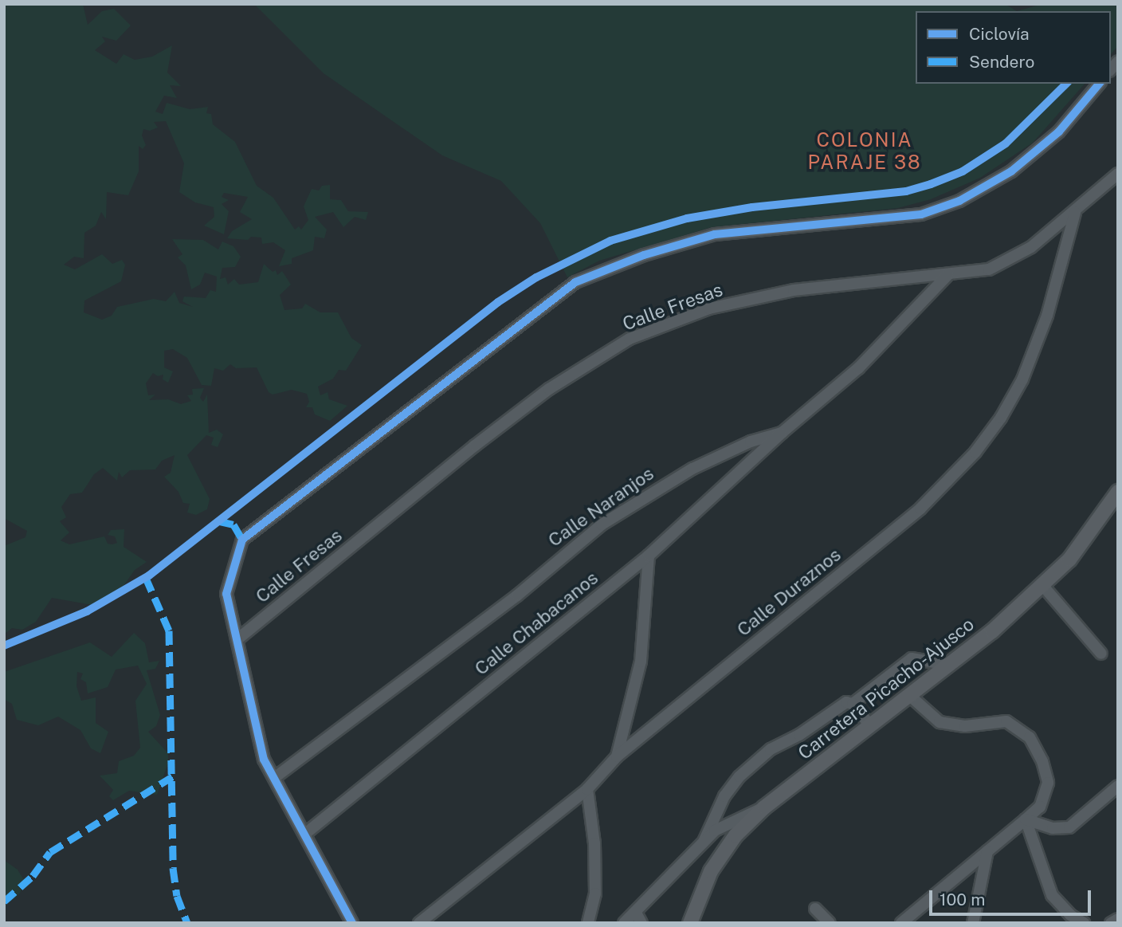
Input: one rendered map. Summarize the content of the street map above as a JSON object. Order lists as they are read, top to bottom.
{
  "streets": {
    "main road": ["Carretera Picacho-Ajusco"],
    "street": [
      "Calle Fresas",
      "Calle Naranjos",
      "Calle Duraznos",
      "Calle Chabacanos"
    ]
  },
  "crossings": [
    ["Calle Fresas", "Calle Naranjos"],
    ["Calle Fresas", "Calle Duraznos"],
    ["Calle Naranjos", "Calle Chabacanos"]
  ],
  "districts": ["COLONIA PARAJE 38"],
  "legend": ["Ciclovía", "Sendero"],
  "scale_bar": "100 m"
}
